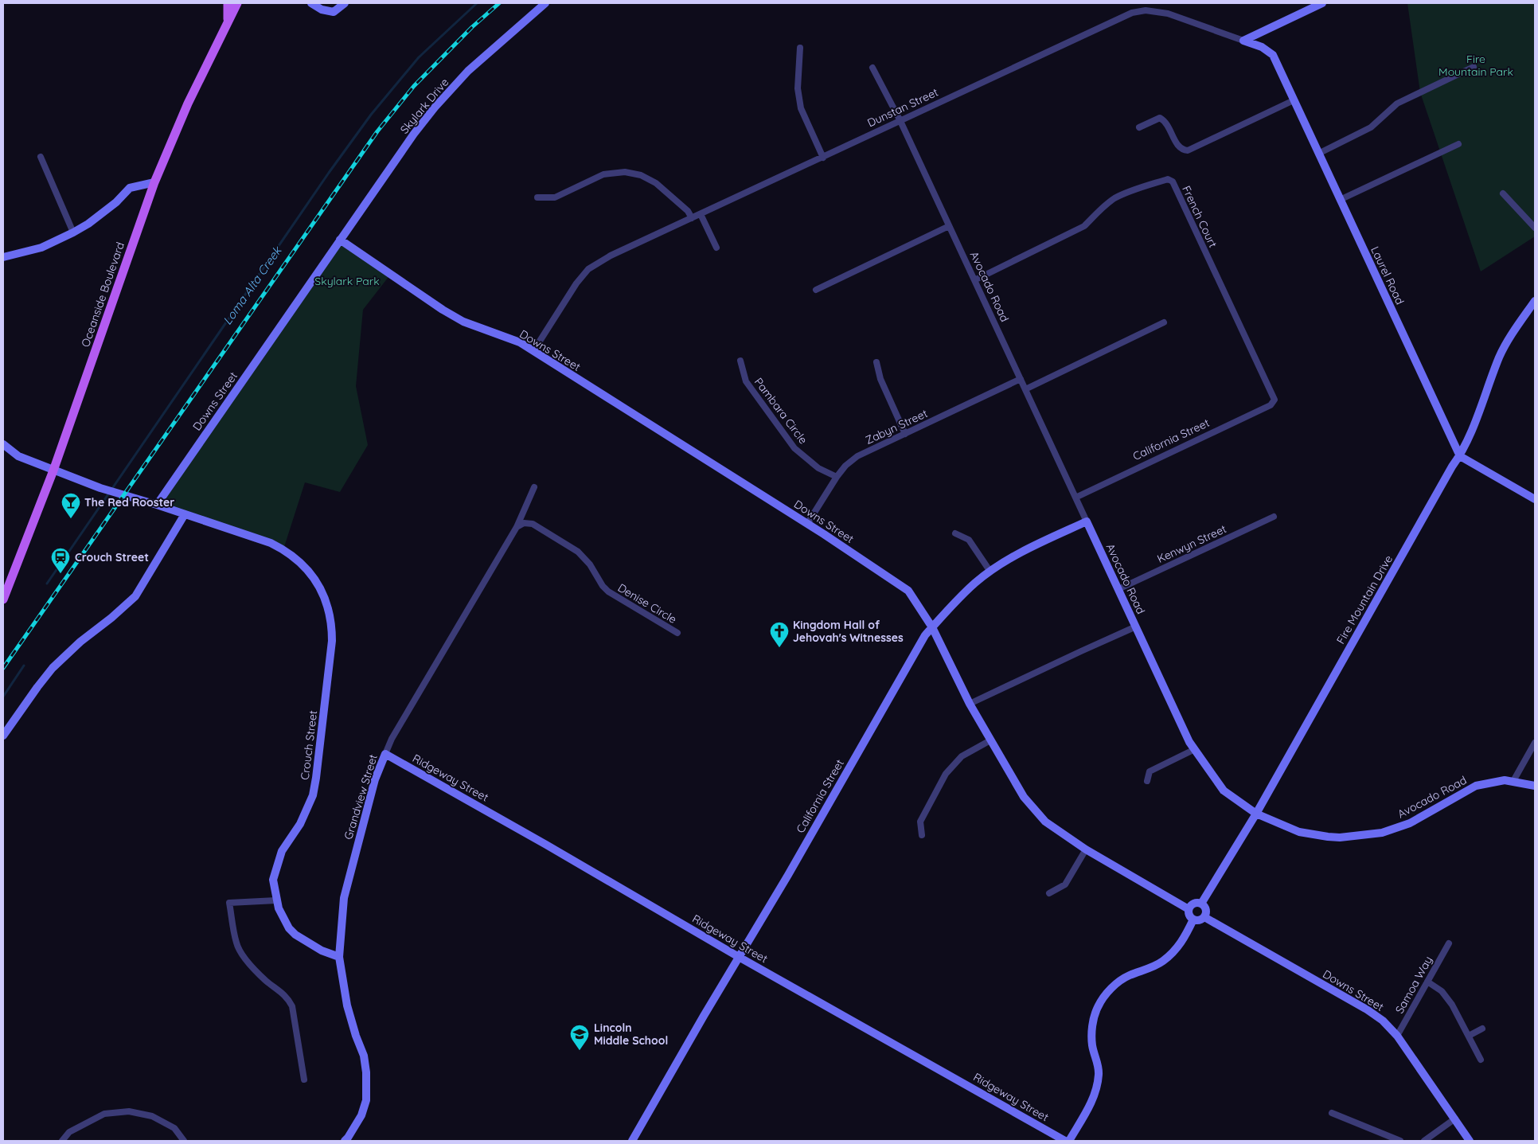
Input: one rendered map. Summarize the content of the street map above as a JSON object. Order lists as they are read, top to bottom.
{
  "streets": {
    "main road": [
      "Skylark Drive",
      "Laurel Road",
      "Avocado Road",
      "Oceanside Boulevard",
      "Downs Street",
      "California Street",
      "Fire Mountain Drive",
      "Crouch Street",
      "Ridgeway Street",
      "Grandview Street"
    ],
    "street": [
      "Dunstan Street",
      "French Court",
      "Pambara Circle",
      "Zabyn Street",
      "Kenwyn Street",
      "Denise Circle",
      "Samoa Way"
    ]
  },
  "crossings": [
    ["Skylark Drive", "Downs Street"],
    ["Dunstan Street", "Laurel Road"],
    ["Dunstan Street", "Avocado Road"],
    ["Dunstan Street", "Downs Street"],
    ["French Court", "Avocado Road"],
    ["French Court", "California Street"],
    ["Laurel Road", "Fire Mountain Drive"],
    ["Avocado Road", "Zabyn Street"],
    ["Avocado Road", "California Street"],
    ["Avocado Road", "Kenwyn Street"],
    ["Avocado Road", "Fire Mountain Drive"],
    ["Oceanside Boulevard", "Crouch Street"],
    ["Downs Street", "Zabyn Street"],
    ["Downs Street", "California Street"],
    ["Downs Street", "Fire Mountain Drive"],
    ["Downs Street", "Crouch Street"],
    ["Downs Street", "Samoa Way"],
    ["Pambara Circle", "Zabyn Street"],
    ["California Street", "Ridgeway Street"],
    ["Denise Circle", "Grandview Street"],
    ["Crouch Street", "Grandview Street"],
    ["Ridgeway Street", "Grandview Street"]
  ],
  "water": ["Loma Alta Creek"],
  "parks": ["Fire Mountain Park", "Skylark Park"],
  "places": {
    "bar": ["The Red Rooster"],
    "station": ["Crouch Street"],
    "church": ["Kingdom Hall of Jehovah's Witnesses"],
    "school or university": ["Lincoln Middle School"]
  }
}
